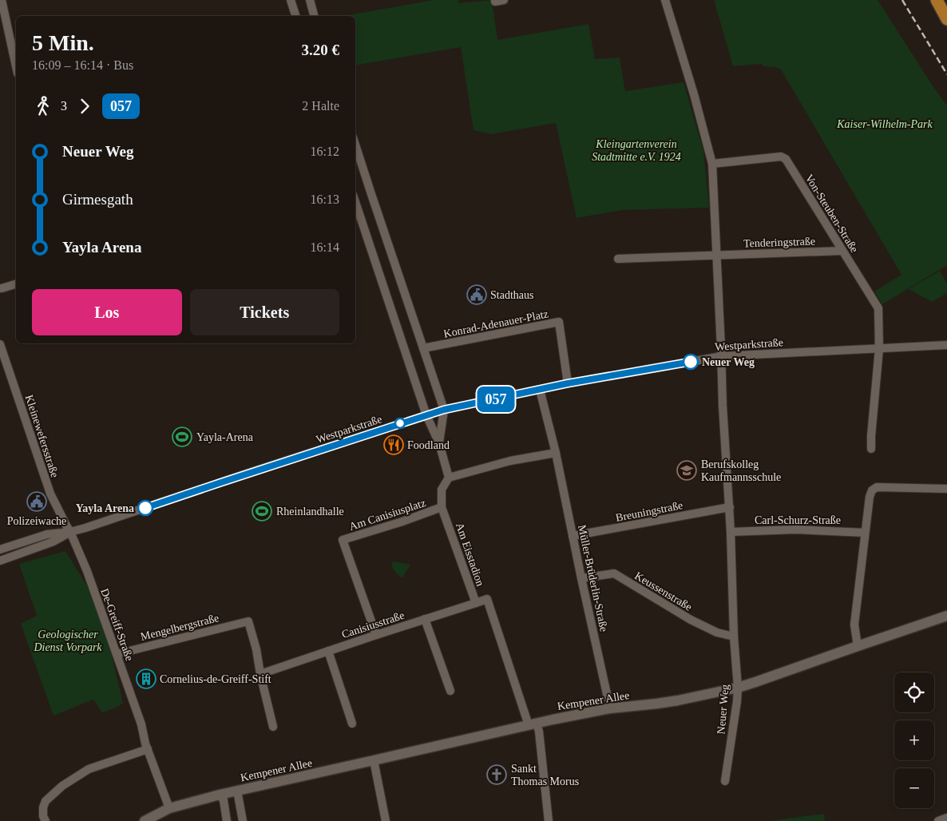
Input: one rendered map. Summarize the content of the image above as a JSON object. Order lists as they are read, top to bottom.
{
  "streets": {
    "street": [
      "Von-Steuben-Straße",
      "Tenderingstraße",
      "Konrad-Adenauer-Platz",
      "Westparkstraße",
      "Kleinewefersstraße",
      "Breuningstraße",
      "Am Canisiusplatz",
      "Carl-Schurz-Straße",
      "Am Eisstadion",
      "Müller-Brüderlin-Straße",
      "Keussenstraße",
      "De-Greiff-Straße",
      "Canisiusstraße",
      "Mengelbergstraße",
      "Kempener Allee",
      "Neuer Weg"
    ]
  },
  "crossings": [
    ["Von-Steuben-Straße", "Tenderingstraße"],
    ["Von-Steuben-Straße", "Westparkstraße"],
    ["Von-Steuben-Straße", "Neuer Weg"],
    ["Tenderingstraße", "Neuer Weg"],
    ["Konrad-Adenauer-Platz", "Westparkstraße"],
    ["Westparkstraße", "Kleinewefersstraße"],
    ["Westparkstraße", "Müller-Brüderlin-Straße"],
    ["Westparkstraße", "De-Greiff-Straße"],
    ["Westparkstraße", "Neuer Weg"],
    ["Kleinewefersstraße", "De-Greiff-Straße"],
    ["Breuningstraße", "Müller-Brüderlin-Straße"],
    ["Breuningstraße", "Neuer Weg"],
    ["Am Canisiusplatz", "Am Eisstadion"],
    ["Am Canisiusplatz", "Canisiusstraße"],
    ["Carl-Schurz-Straße", "Neuer Weg"],
    ["Am Eisstadion", "Canisiusstraße"],
    ["Am Eisstadion", "Kempener Allee"],
    ["Müller-Brüderlin-Straße", "Keussenstraße"],
    ["Müller-Brüderlin-Straße", "Kempener Allee"],
    ["Keussenstraße", "Neuer Weg"],
    ["De-Greiff-Straße", "Mengelbergstraße"],
    ["De-Greiff-Straße", "Kempener Allee"],
    ["Canisiusstraße", "Mengelbergstraße"],
    ["Kempener Allee", "Neuer Weg"]
  ],
  "parks": ["Kaiser-Wilhelm-Park", "Kleingartenverein Stadtmitte e.V. 1924", "Geologischer Dienst Vorpark"],
  "places": {
    "public building": ["Stadthaus", "Polizeiwache"],
    "other": ["Neuer Weg", "Yayla Arena"],
    "sports": ["Yayla-Arena", "Rheinlandhalle"],
    "restaurant": ["Foodland"],
    "school or university": ["Berufskolleg Kaufmannsschule"],
    "building": ["Cornelius-de-Greiff-Stift"],
    "church": ["Sankt Thomas Morus"]
  },
  "lines": ["bus line 057"],
  "page": {
    "on_map": "057",
    "heading": ["5 Min.", "16:09 – 16:14 · Bus", "3.20 €"],
    "legs": ["3", "057", "2 Halte"],
    "list": [
      {
        "name": "Neuer Weg",
        "value": "16:12"
      },
      {
        "name": "Girmesgath",
        "value": "16:13"
      },
      {
        "name": "Yayla Arena",
        "value": "16:14"
      }
    ],
    "buttons": ["Los", "Tickets"],
    "map_buttons": ["+", "−"]
  }
}
